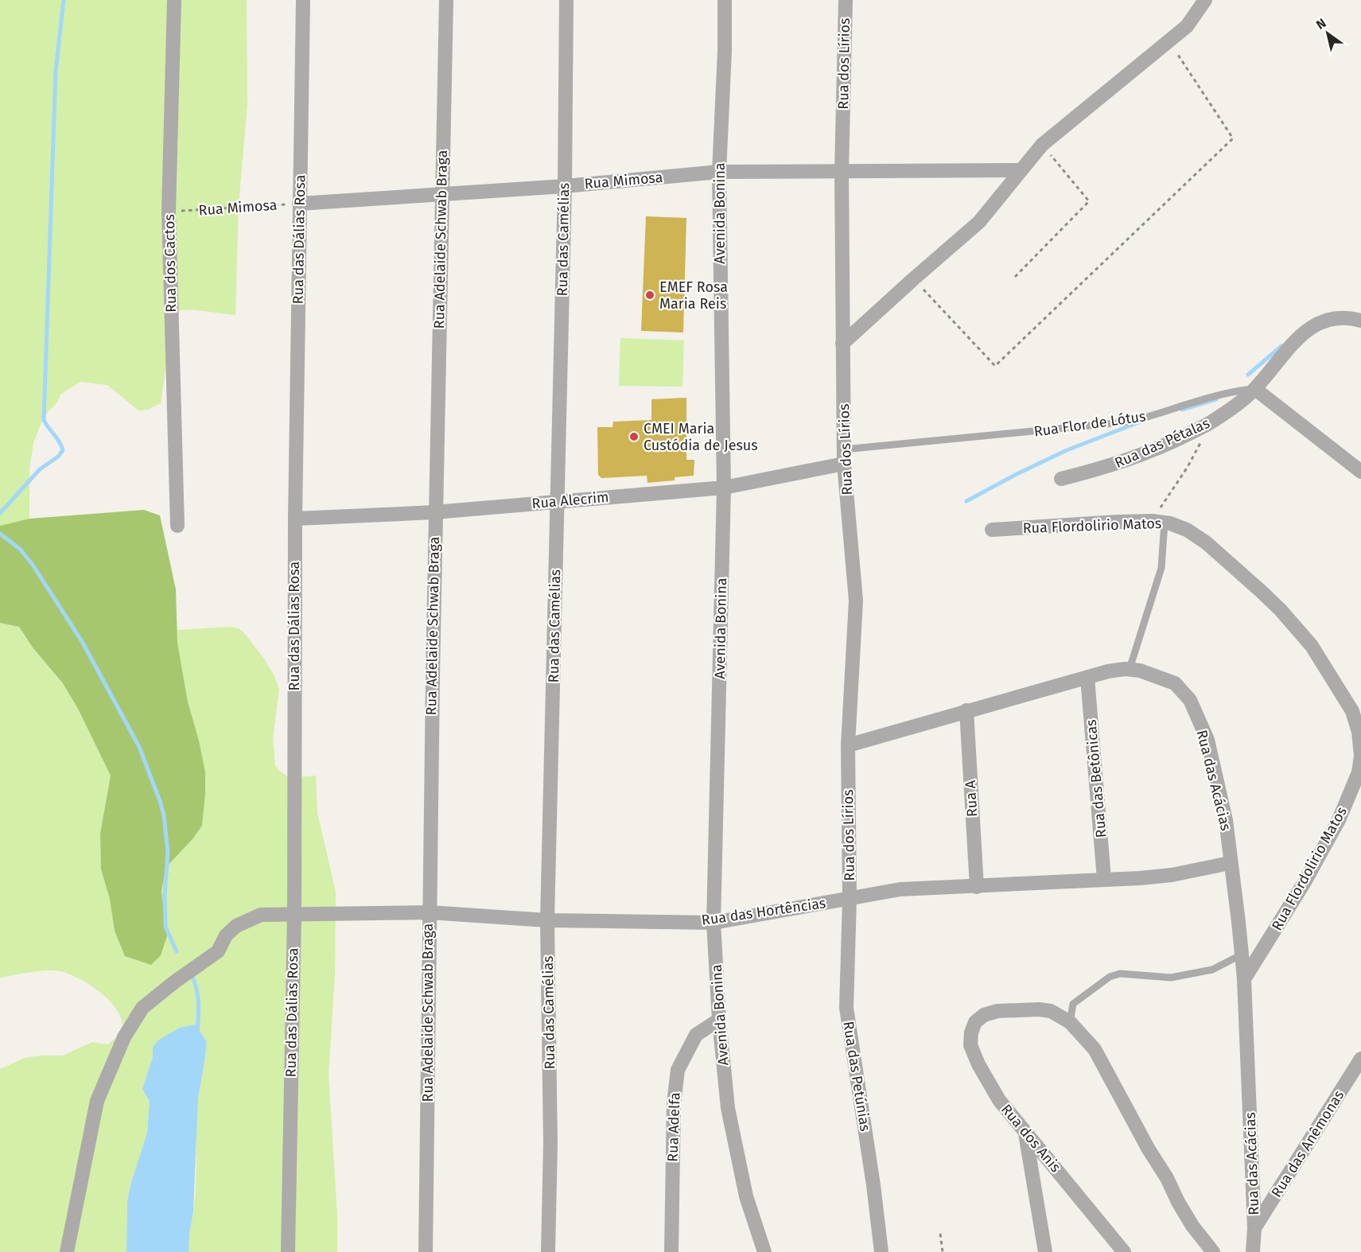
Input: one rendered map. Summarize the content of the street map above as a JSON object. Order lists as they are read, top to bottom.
{
  "streets": {
    "street": [
      "Rua dos Lírios",
      "Rua Mimosa",
      "Avenida Bonina",
      "Rua das Dálias Rosa",
      "Rua Adelaide Schwab Braga",
      "Rua das Camélias",
      "Rua dos Cactos",
      "Rua das Pétalas",
      "Rua Alecrim",
      "Rua Flordolirio Matos",
      "Rua das Betônicas",
      "Rua das Acácias",
      "Rua A",
      "Rua das Hortências",
      "Rua das Petúnias",
      "Rua Adelfa",
      "Rua dos Anis",
      "Rua das Anêmonas"
    ],
    "lane": ["Rua Flor de Lótus"]
  },
  "crossings": [
    ["Rua dos Lírios", "Rua Mimosa"],
    ["Rua dos Lírios", "Rua Flor de Lótus"],
    ["Rua dos Lírios", "Rua Alecrim"],
    ["Rua dos Lírios", "Rua das Acácias"],
    ["Rua dos Lírios", "Rua das Hortências"],
    ["Rua dos Lírios", "Rua das Petúnias"],
    ["Rua Mimosa", "Avenida Bonina"],
    ["Rua Mimosa", "Rua das Dálias Rosa"],
    ["Rua Mimosa", "Rua Adelaide Schwab Braga"],
    ["Rua Mimosa", "Rua das Camélias"],
    ["Rua Mimosa", "Rua dos Cactos"],
    ["Avenida Bonina", "Rua Alecrim"],
    ["Avenida Bonina", "Rua das Hortências"],
    ["Avenida Bonina", "Rua Adelfa"],
    ["Rua das Dálias Rosa", "Rua Alecrim"],
    ["Rua das Dálias Rosa", "Rua das Hortências"],
    ["Rua Adelaide Schwab Braga", "Rua Alecrim"],
    ["Rua Adelaide Schwab Braga", "Rua das Hortências"],
    ["Rua das Camélias", "Rua Alecrim"],
    ["Rua das Camélias", "Rua das Hortências"],
    ["Rua Flor de Lótus", "Rua das Pétalas"],
    ["Rua Flor de Lótus", "Rua Alecrim"],
    ["Rua Flordolirio Matos", "Rua das Acácias"],
    ["Rua das Betônicas", "Rua das Acácias"],
    ["Rua das Betônicas", "Rua das Hortências"],
    ["Rua das Acácias", "Rua A"],
    ["Rua das Acácias", "Rua das Hortências"],
    ["Rua das Acácias", "Rua das Anêmonas"],
    ["Rua A", "Rua das Hortências"],
    ["Rua das Hortências", "Rua das Petúnias"]
  ],
  "places": ["EMEF Rosa Maria Reis", "CMEI Maria Custódia de Jesus"],
  "north": "top left"
}
